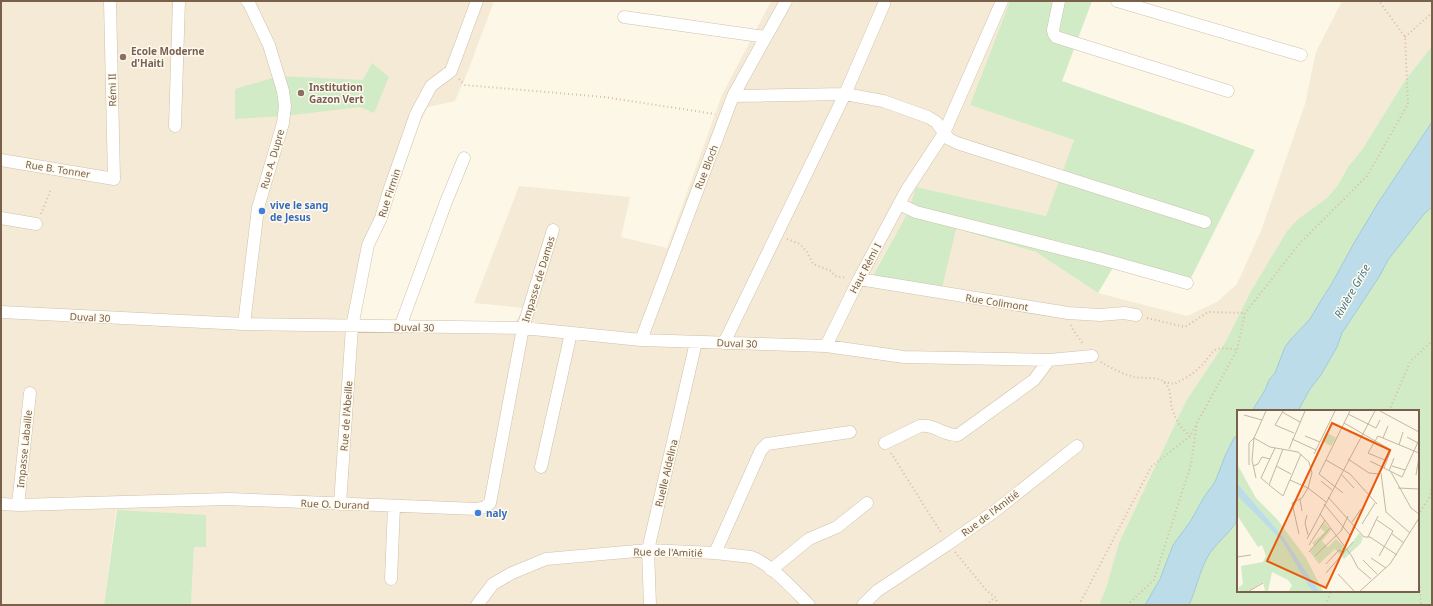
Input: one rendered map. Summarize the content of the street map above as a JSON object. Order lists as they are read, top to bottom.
{
  "streets": {
    "street": [
      "Rémi II",
      "Rue A. Dupre",
      "Rue Bloch",
      "Rue B. Tonner",
      "Rue Firmin",
      "Haut Rémi I",
      "Impasse de Damas",
      "Rue Colimont",
      "Duval 30",
      "Rue de l'Abeille",
      "Impasse Labaille",
      "Ruelle Aldelina",
      "Rue O. Durand",
      "Rue de l'Amitié"
    ]
  },
  "crossings": [
    ["Rémi II", "Rue B. Tonner"],
    ["Rue A. Dupre", "Duval 30"],
    ["Rue Bloch", "Duval 30"],
    ["Rue Firmin", "Duval 30"],
    ["Rue Firmin", "Rue de l'Abeille"],
    ["Haut Rémi I", "Rue Colimont"],
    ["Haut Rémi I", "Duval 30"],
    ["Impasse de Damas", "Duval 30"],
    ["Impasse de Damas", "Rue O. Durand"],
    ["Duval 30", "Rue de l'Abeille"],
    ["Duval 30", "Ruelle Aldelina"],
    ["Duval 30", "Rue O. Durand"],
    ["Rue de l'Abeille", "Rue O. Durand"],
    ["Impasse Labaille", "Rue O. Durand"],
    ["Ruelle Aldelina", "Rue de l'Amitié"]
  ],
  "water": ["Rivière Grise"],
  "places": [
    "Ecole Moderne d'Haiti",
    "Institution Gazon Vert",
    "vive le sang de Jesus",
    "naly"
  ]
}
